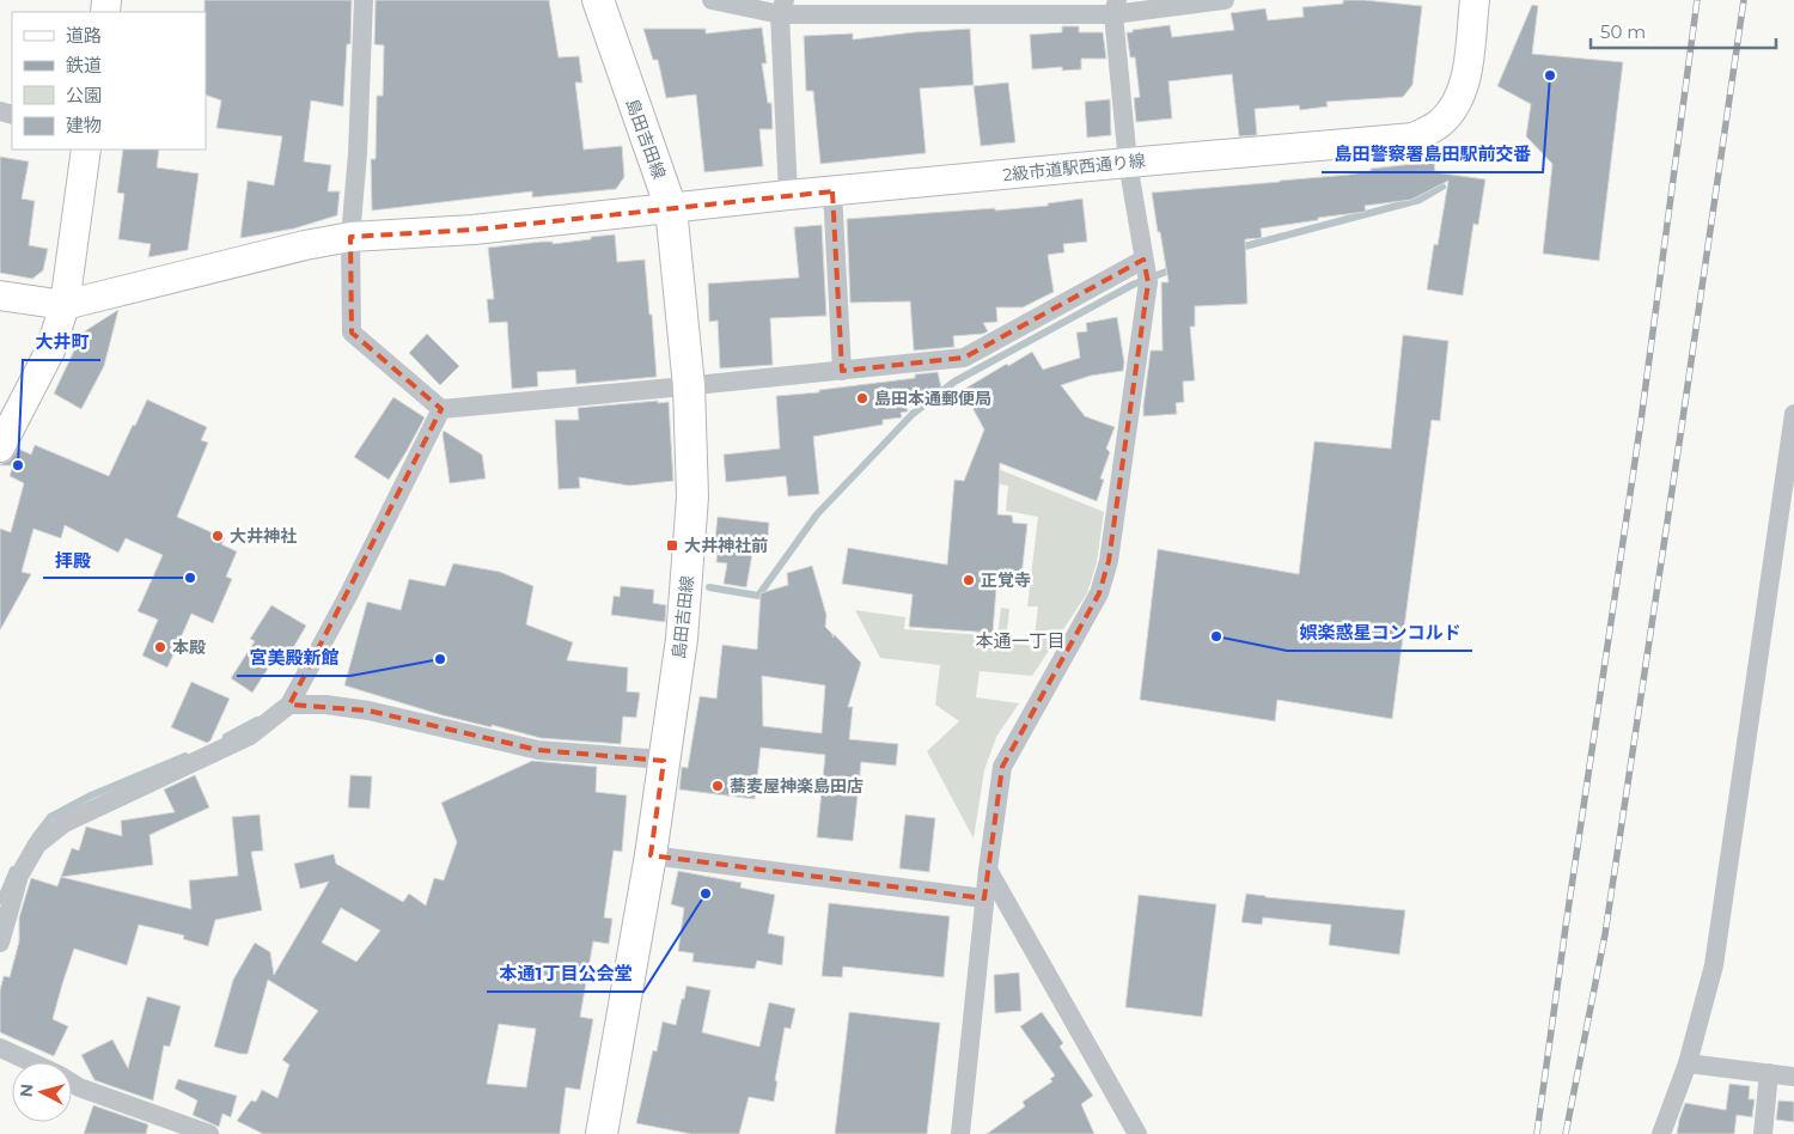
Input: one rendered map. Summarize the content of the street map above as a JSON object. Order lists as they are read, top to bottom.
{
  "streets": {
    "main road": ["島田吉田線"],
    "street": ["2級市道駅西通り線"]
  },
  "crossings": [
    ["島田吉田線", "2級市道駅西通り線"]
  ],
  "districts": ["本通一丁目"],
  "places": {
    "other": [
      "島田警察署島田駅前交番",
      "島田本通郵便局",
      "大井町",
      "大井神社",
      "拝殿",
      "正覚寺",
      "娯楽惑星コンコルド",
      "本殿",
      "宮美殿新館",
      "蕎麦屋神楽島田店",
      "本通1丁目公会堂"
    ],
    "transit": ["大井神社前"]
  },
  "legend": [
    "道路",
    "鉄道",
    "公園",
    "建物"
  ],
  "scale_bar": "50 m",
  "north": "left"
}
